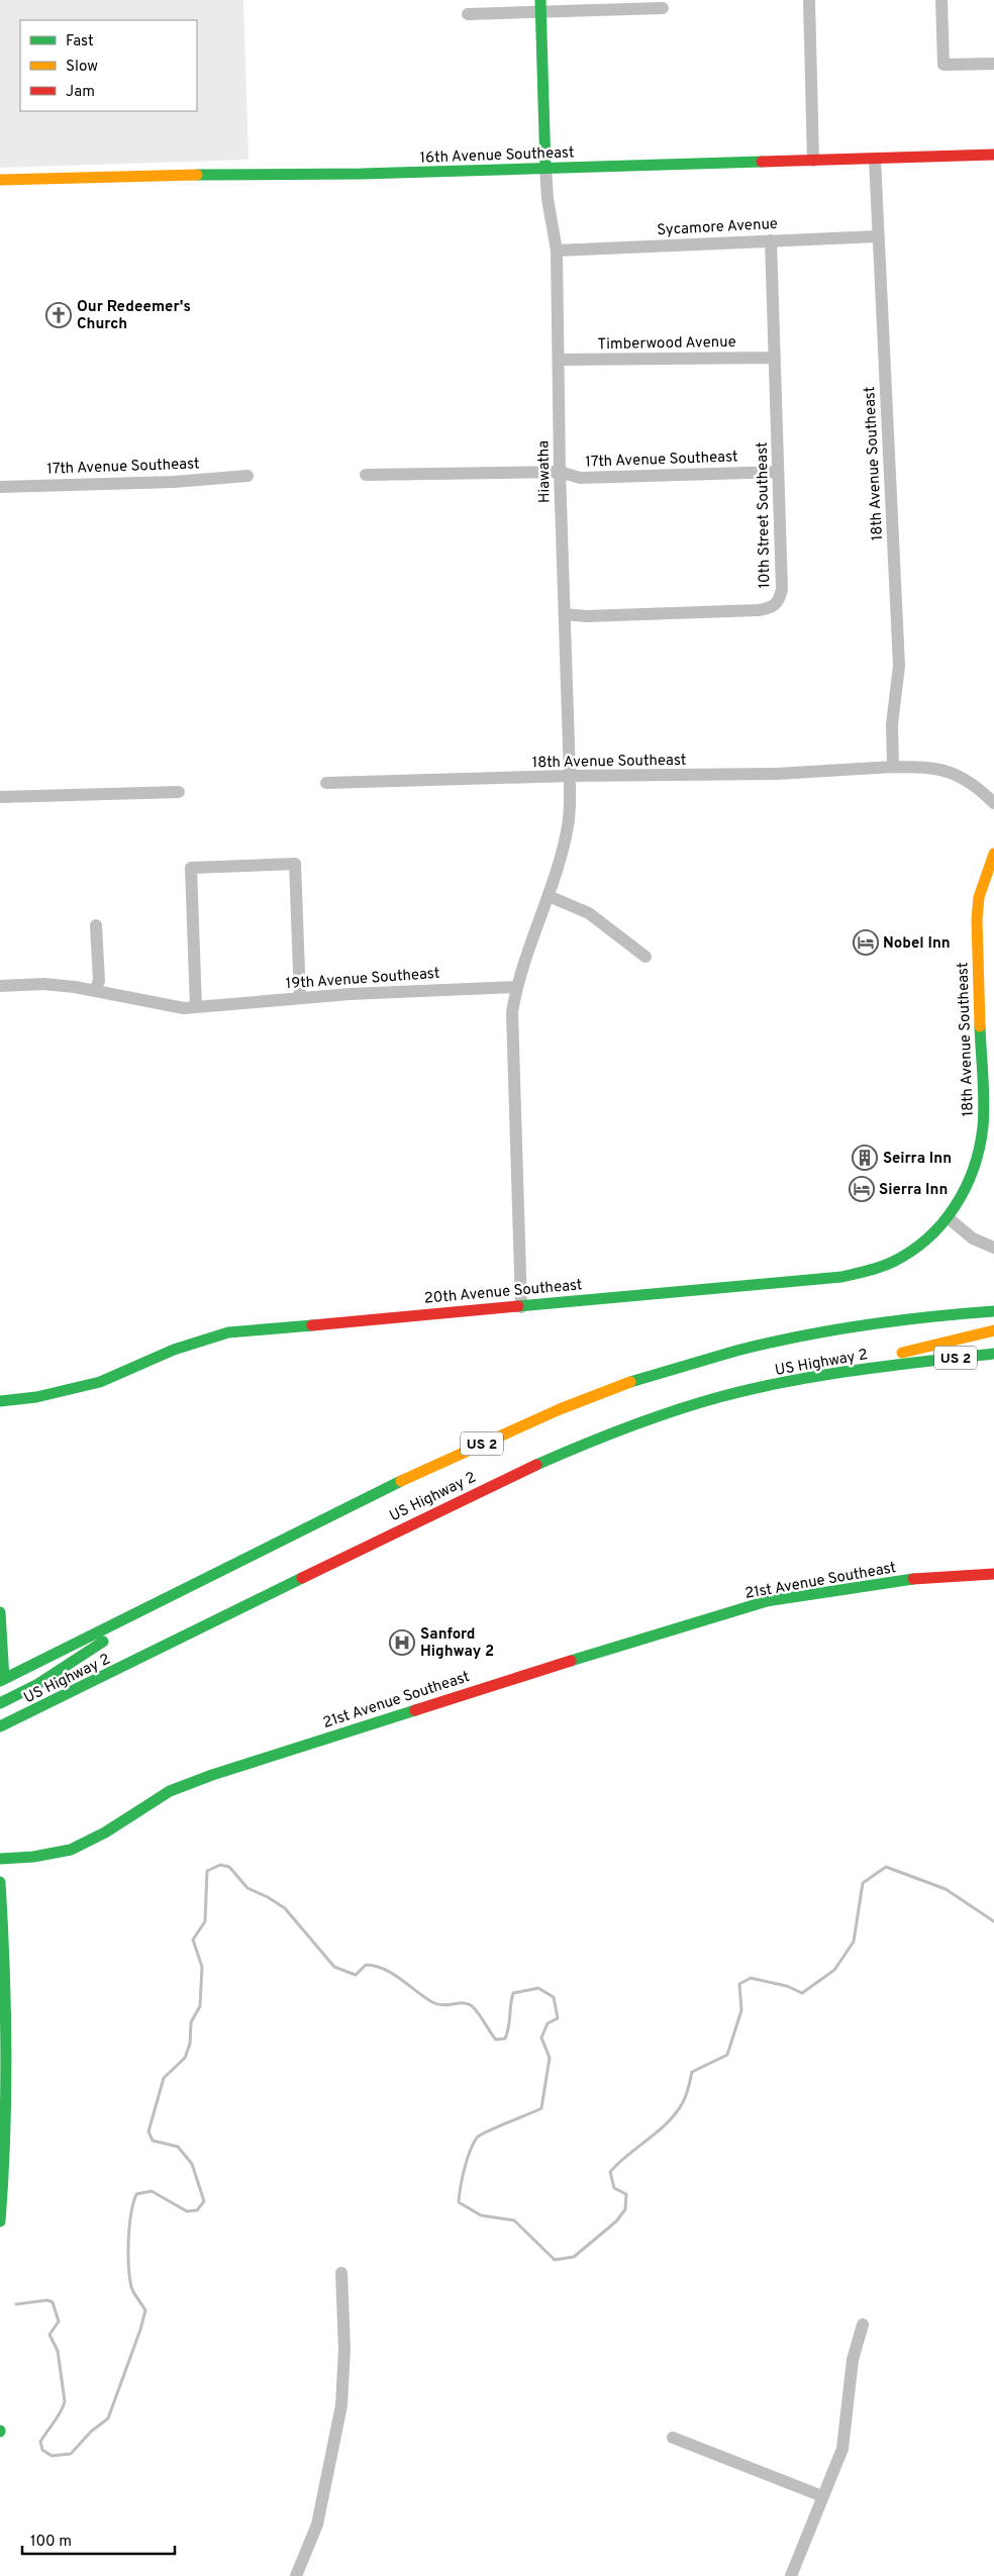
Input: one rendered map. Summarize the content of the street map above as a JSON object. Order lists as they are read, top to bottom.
{
  "streets": {
    "main road": [
      "16th Avenue Southeast",
      "18th Avenue Southeast",
      "20th Avenue Southeast",
      "US 2",
      "US Highway 2",
      "21st Avenue Southeast"
    ],
    "street": [
      "Sycamore Avenue",
      "Timberwood Avenue",
      "17th Avenue Southeast",
      "Hiawatha",
      "10th Street Southeast",
      "19th Avenue Southeast"
    ]
  },
  "crossings": [
    ["16th Avenue Southeast", "18th Avenue Southeast"],
    ["16th Avenue Southeast", "Hiawatha"],
    ["Sycamore Avenue", "18th Avenue Southeast"],
    ["Sycamore Avenue", "Hiawatha"],
    ["Sycamore Avenue", "10th Street Southeast"],
    ["Timberwood Avenue", "Hiawatha"],
    ["Timberwood Avenue", "10th Street Southeast"],
    ["17th Avenue Southeast", "Hiawatha"],
    ["17th Avenue Southeast", "10th Street Southeast"],
    ["18th Avenue Southeast", "Hiawatha"],
    ["18th Avenue Southeast", "20th Avenue Southeast"],
    ["Hiawatha", "10th Street Southeast"]
  ],
  "places": {
    "church": ["Our Redeemer's Church"],
    "hotel": ["Nobel Inn", "Sierra Inn"],
    "building": ["Seirra Inn"],
    "hospital": ["Sanford Highway 2"]
  },
  "legend": ["Fast", "Slow", "Jam"],
  "scale_bar": "100 m"
}
